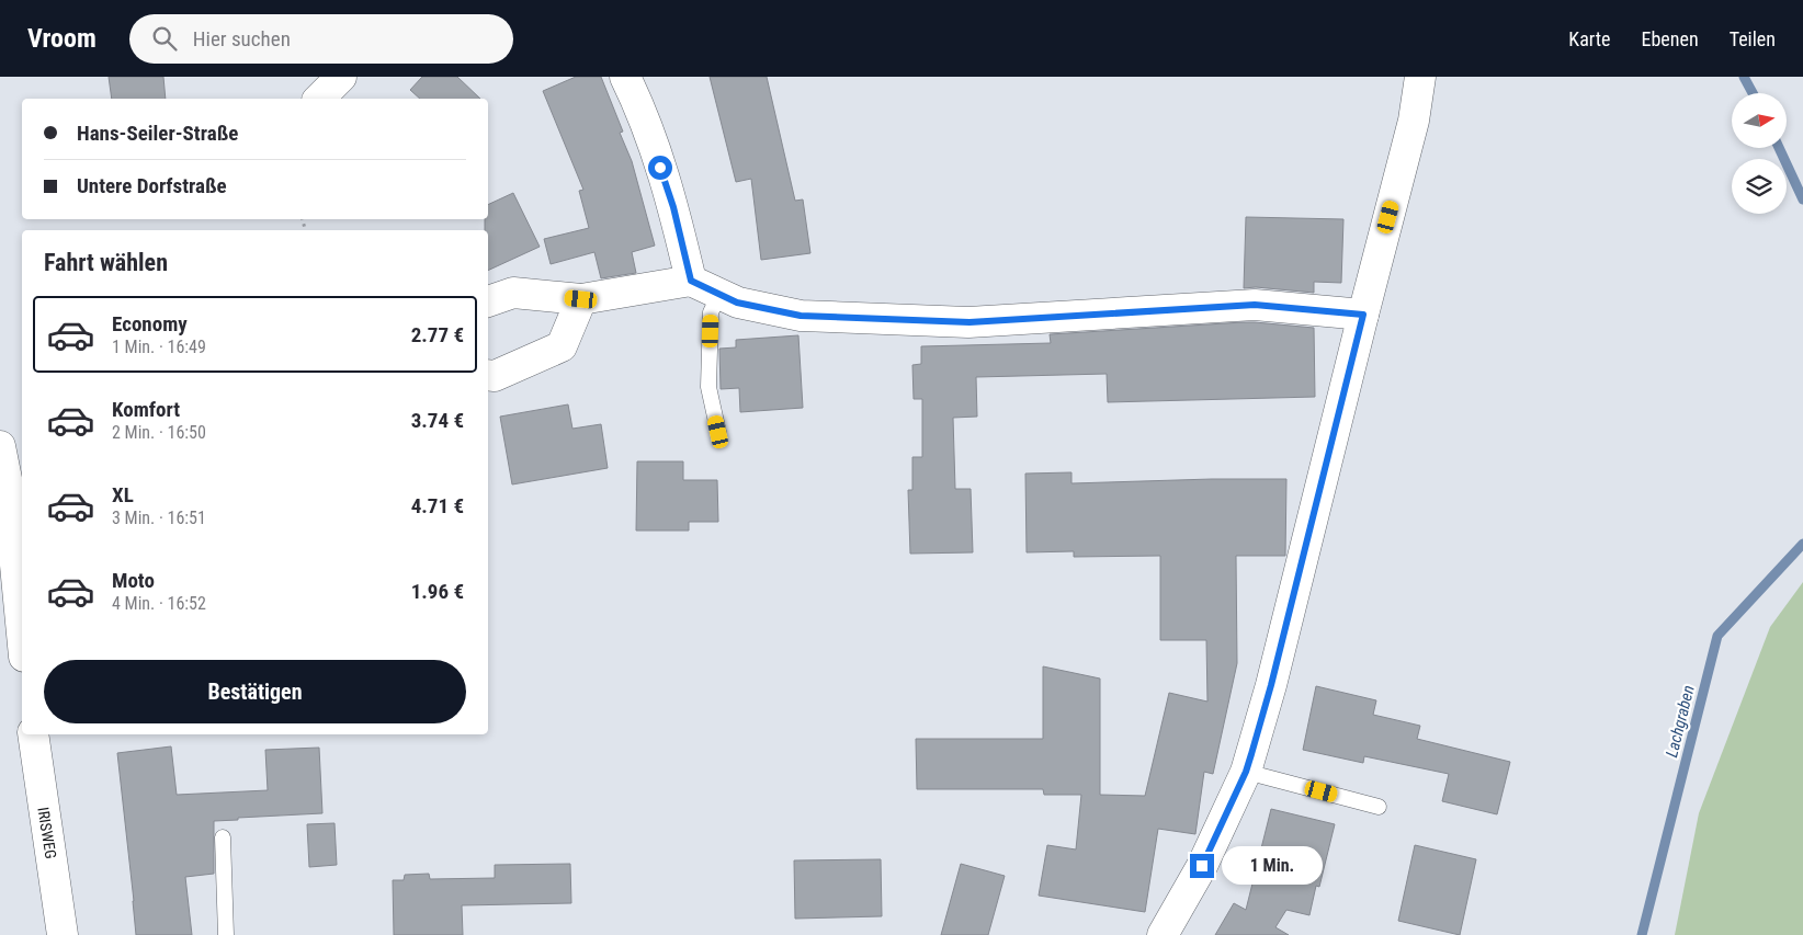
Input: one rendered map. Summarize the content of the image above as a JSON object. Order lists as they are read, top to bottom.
{
  "streets": {
    "street": ["IRISWEG"]
  },
  "water": ["Lachgraben"],
  "north": "right",
  "page": {
    "header": "Vroom",
    "search": "Hier suchen",
    "nav": ["Karte", "Ebenen", "Teilen"],
    "banner": ["Hans-Seiler-Straße", "Untere Dorfstraße"],
    "heading": "Fahrt wählen",
    "list": [
      {
        "name": "Economy",
        "note": "1 Min. · 16:49",
        "value": "2.77 €"
      },
      {
        "name": "Komfort",
        "note": "2 Min. · 16:50",
        "value": "3.74 €"
      },
      {
        "name": "XL",
        "note": "3 Min. · 16:51",
        "value": "4.71 €"
      },
      {
        "name": "Moto",
        "note": "4 Min. · 16:52",
        "value": "1.96 €"
      }
    ],
    "buttons": "Bestätigen",
    "bubble": "1 Min."
  }
}
